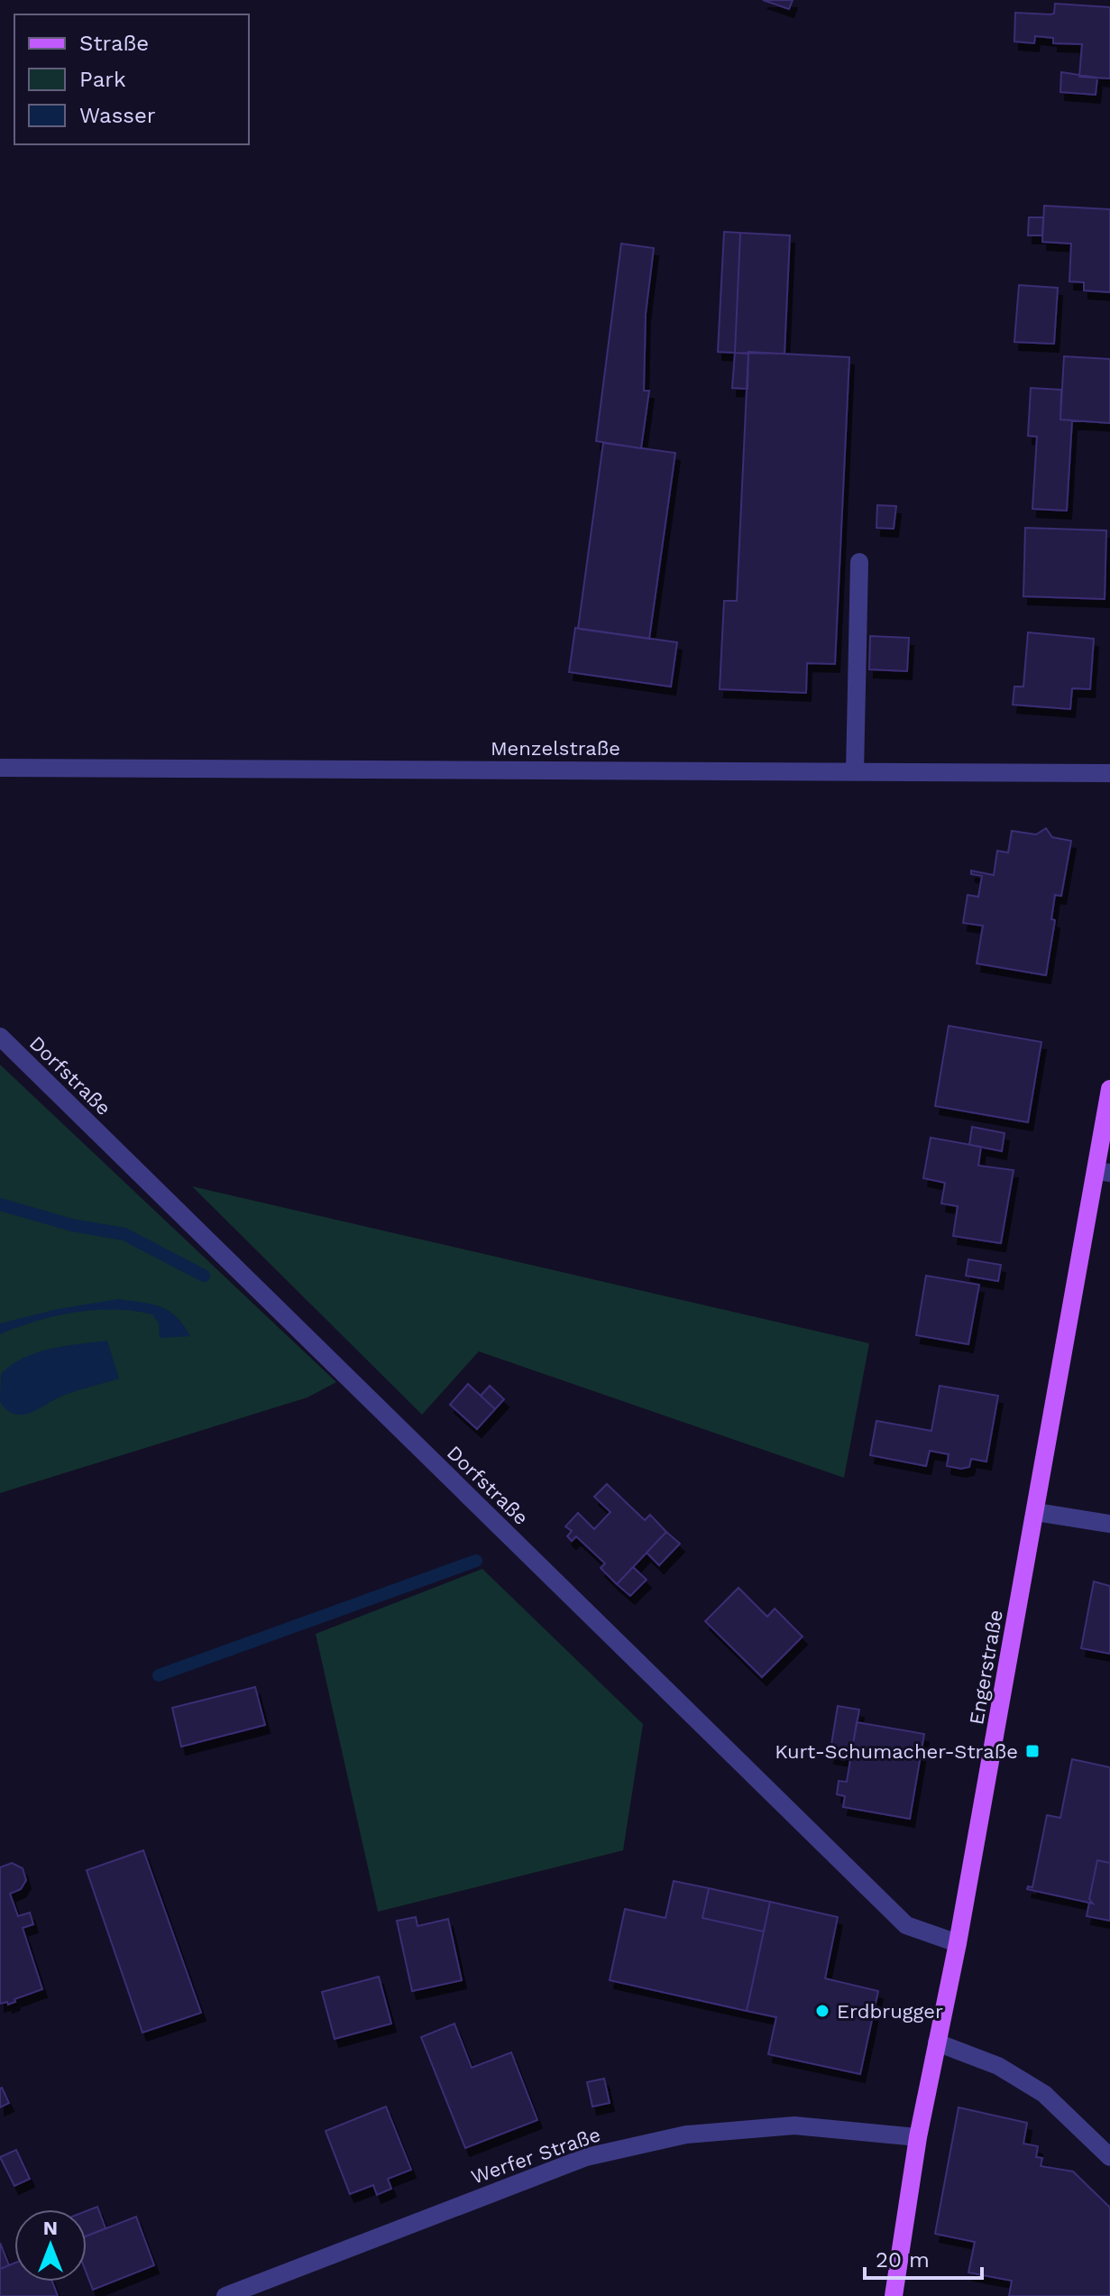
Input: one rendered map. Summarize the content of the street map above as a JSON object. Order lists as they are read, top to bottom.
{
  "streets": {
    "main road": ["Engerstraße"],
    "street": ["Menzelstraße", "Dorfstraße", "Werfer Straße"]
  },
  "crossings": [
    ["Dorfstraße", "Engerstraße"],
    ["Engerstraße", "Werfer Straße"]
  ],
  "places": {
    "transit": ["Kurt-Schumacher-Straße"],
    "other": ["Erdbrugger"]
  },
  "legend": ["Straße", "Park", "Wasser"],
  "scale_bar": "20 m",
  "north": "top"
}
